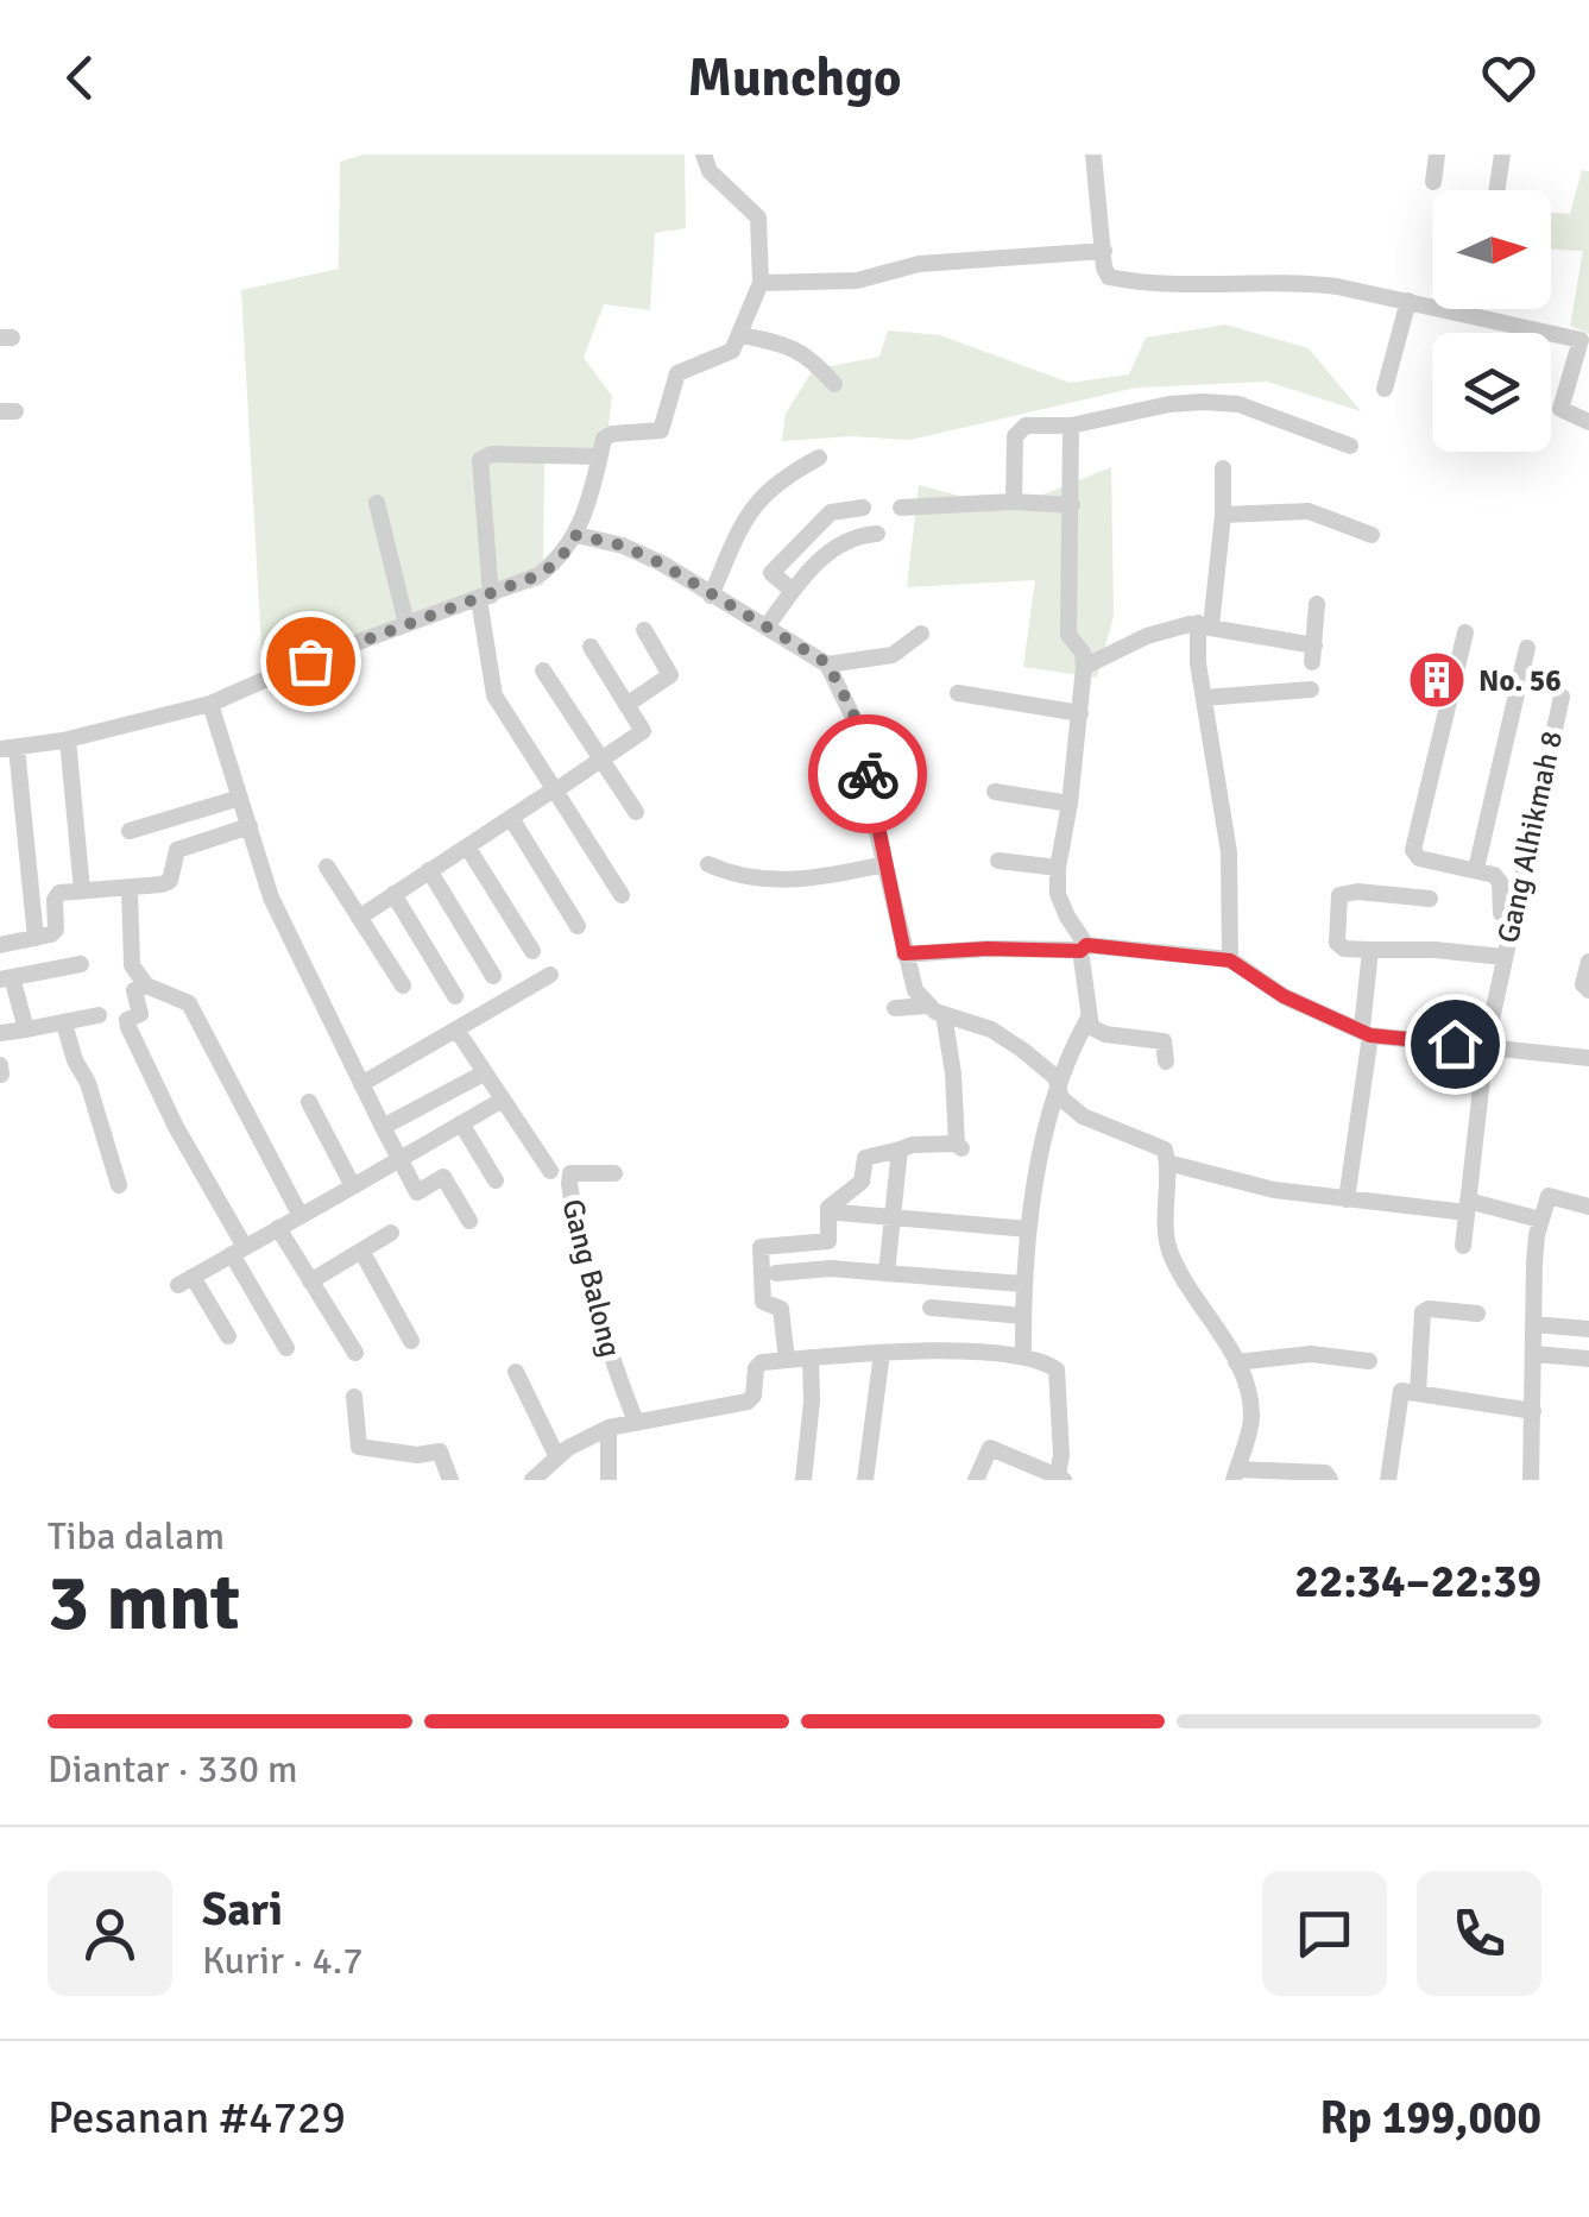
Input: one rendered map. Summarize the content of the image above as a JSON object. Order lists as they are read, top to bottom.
{
  "streets": {
    "street": ["Gang Alhikmah 8", "Gang Balong"]
  },
  "places": {
    "building": ["No. 56"]
  },
  "north": "right",
  "page": {
    "header": "Munchgo",
    "heading": ["3 mnt", "Tiba dalam", "22:34–22:39"],
    "panel": [
      "Sari",
      "Kurir · 4.7",
      "Pesanan #4729",
      "Rp 199,000"
    ],
    "bar": "Diantar · 330 m"
  }
}
